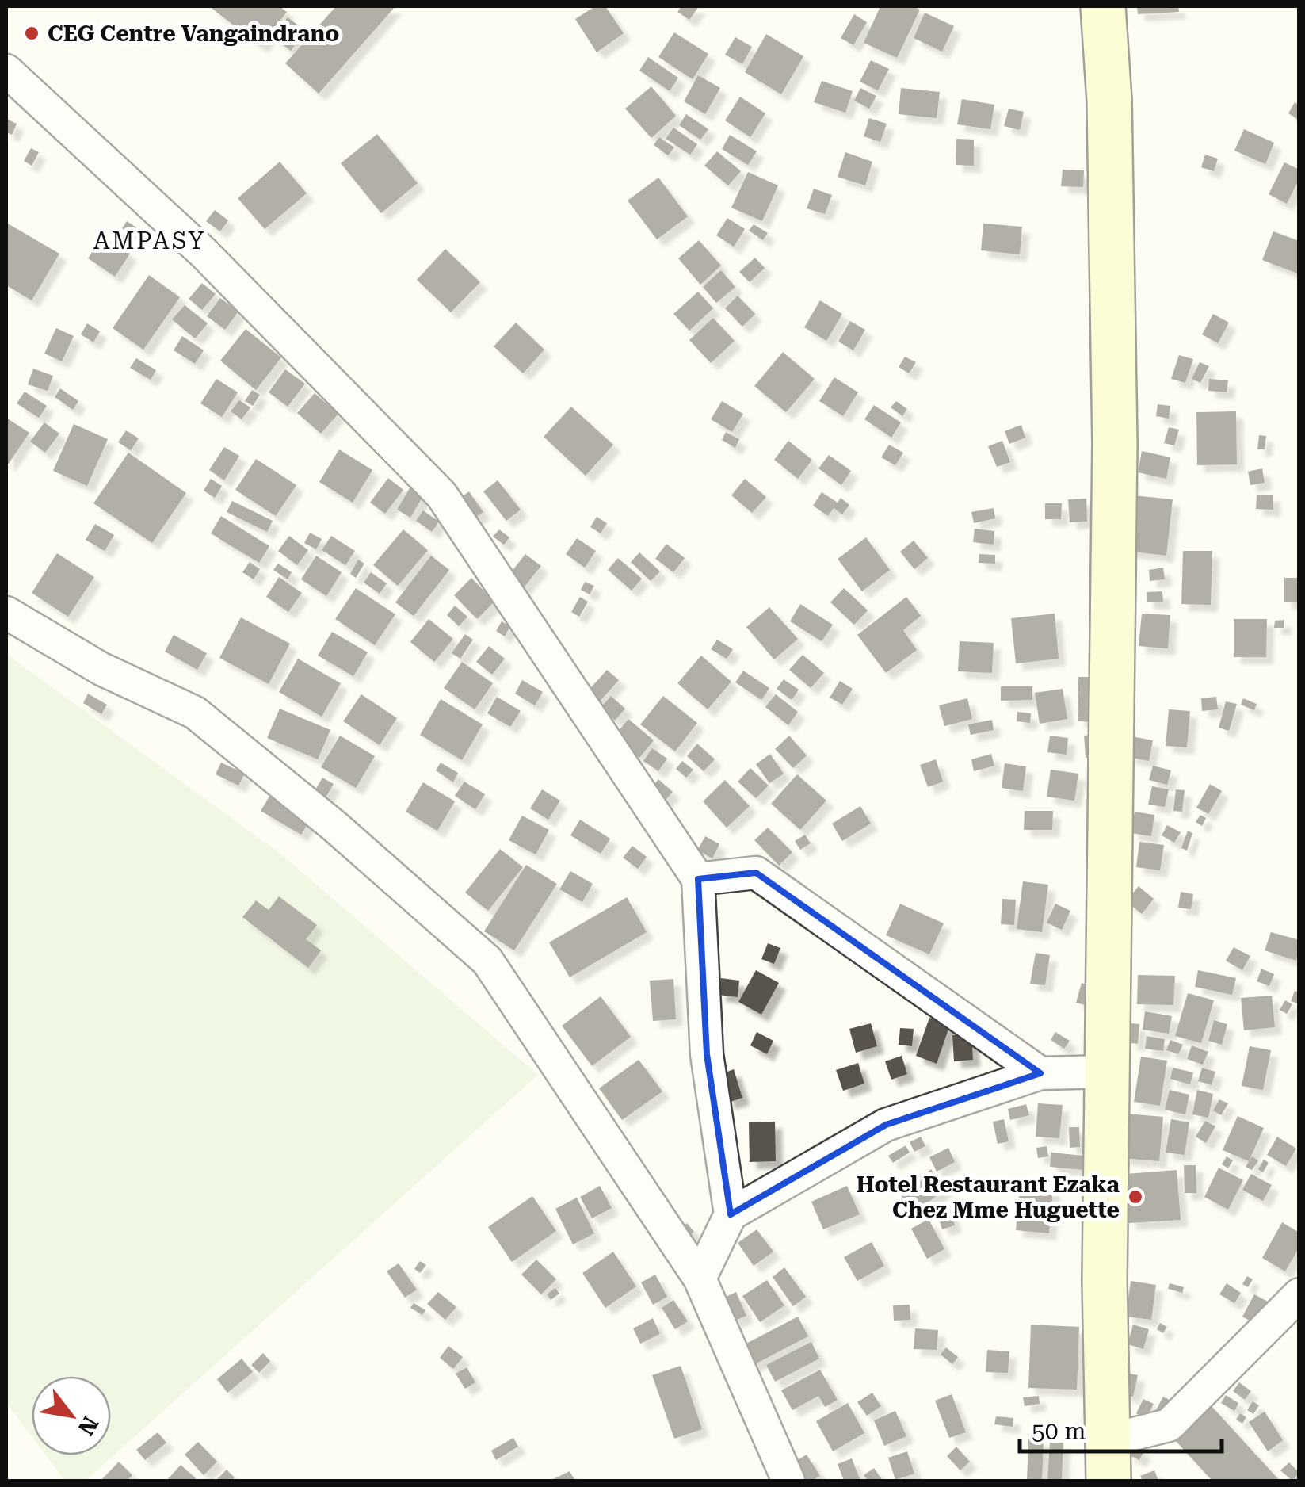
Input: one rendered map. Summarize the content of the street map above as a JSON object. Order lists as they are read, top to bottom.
{
  "districts": ["AMPASY"],
  "places": ["CEG Centre Vangaindrano", "Hotel Restaurant Ezaka Chez Mme Huguette"],
  "scale_bar": "50 m",
  "north": "bottom right"
}
